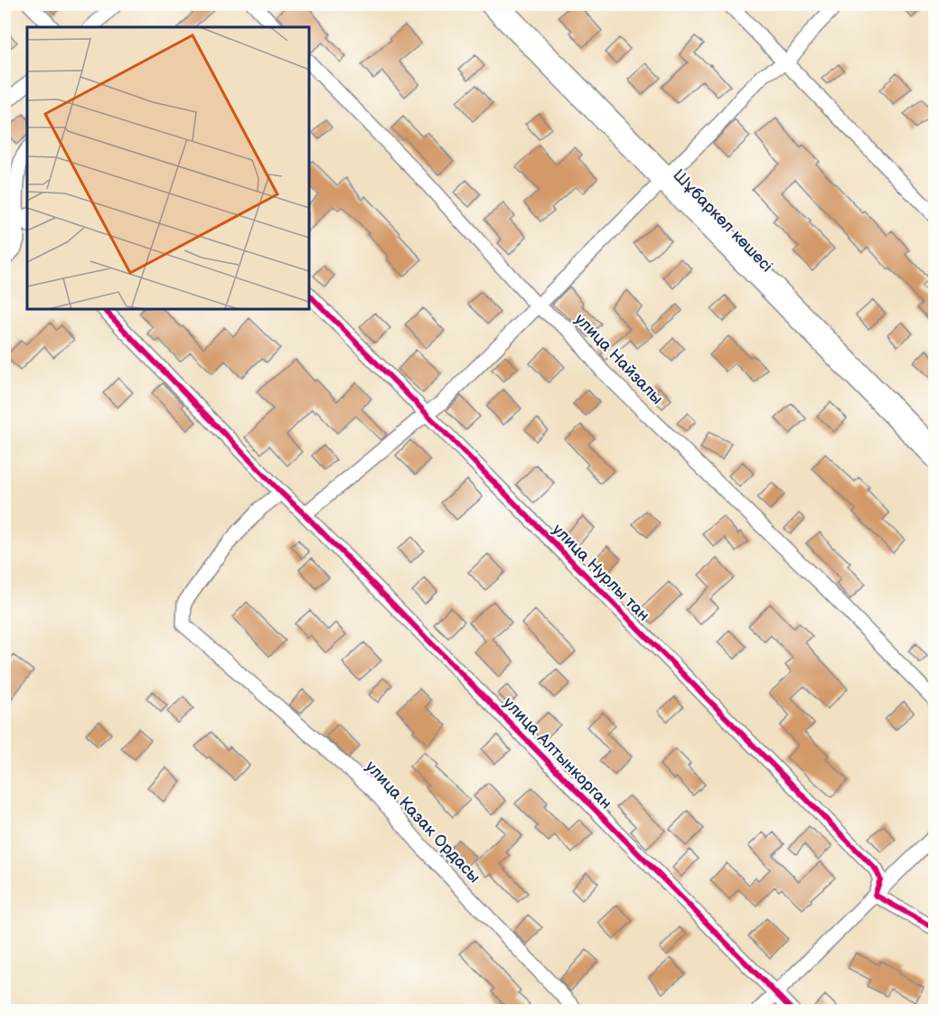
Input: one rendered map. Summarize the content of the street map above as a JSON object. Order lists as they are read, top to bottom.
{
  "streets": {
    "street": [
      "Шұбаркөл көшесі",
      "улица Найзалы",
      "улица Нурлы тан",
      "улица Алтынкорган",
      "улица Казак Ордасы"
    ]
  },
  "crossings": [
    ["улица Алтынкорган", "улица Казак Ордасы"]
  ]
}
